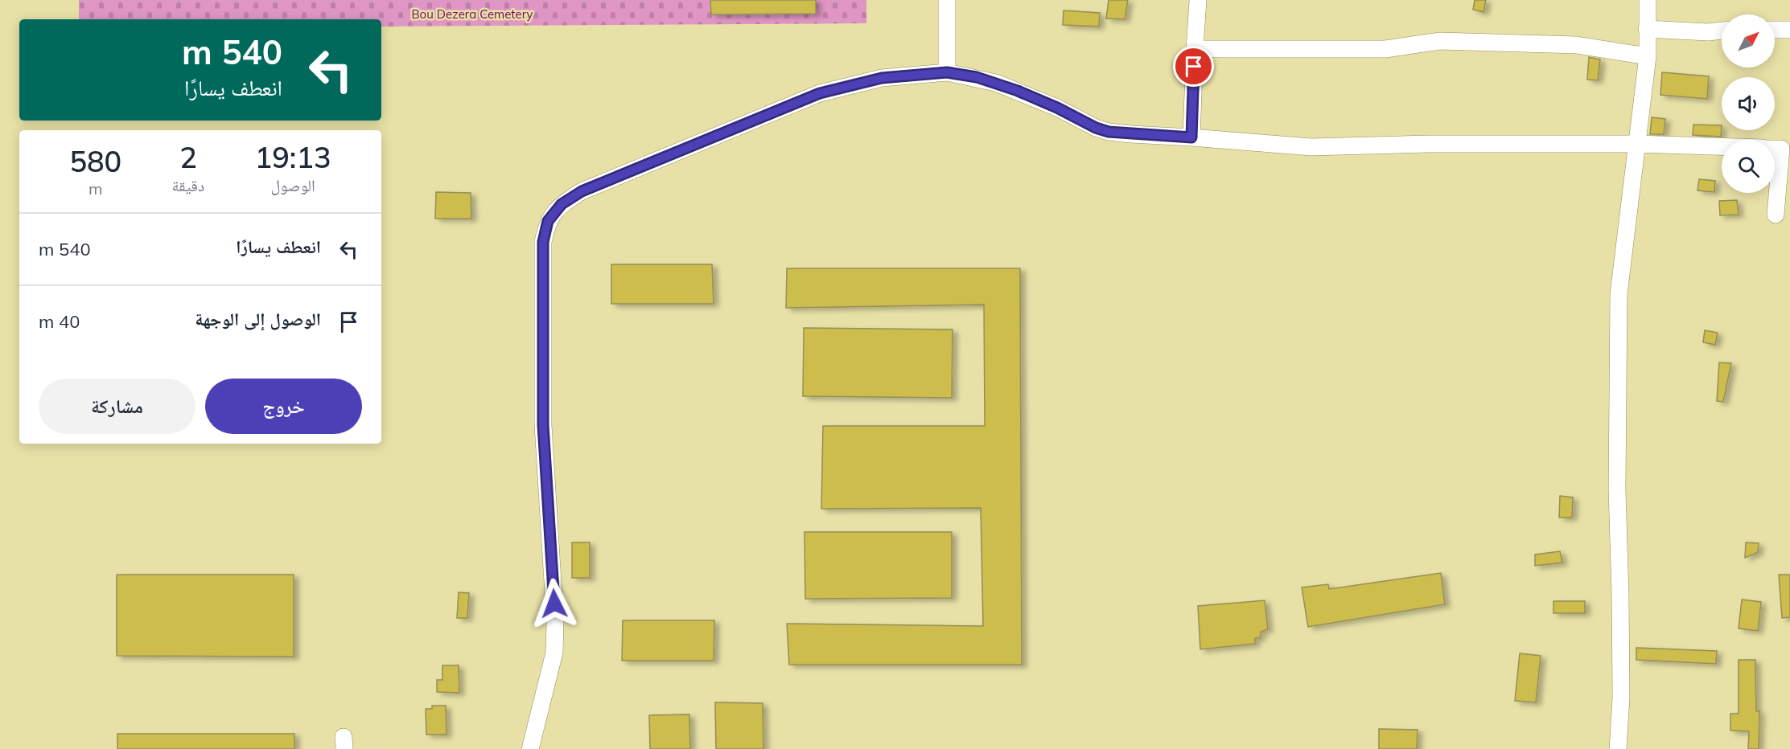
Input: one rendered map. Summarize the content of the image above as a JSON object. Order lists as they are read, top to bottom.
{
  "parks": ["Bou Dezera Cemetery"],
  "north": "top right",
  "page": {
    "turn": ["540 m", "انعطف يسارًا"],
    "eta": [
      "19:13",
      "الوصول",
      "2",
      "دقيقة",
      "580",
      "m"
    ],
    "list": [
      {
        "name": "انعطف يسارًا",
        "value": "540 m"
      },
      {
        "name": "الوصول إلى الوجهة",
        "value": "40 m"
      }
    ],
    "buttons": ["خروج", "مشاركة"]
  }
}
